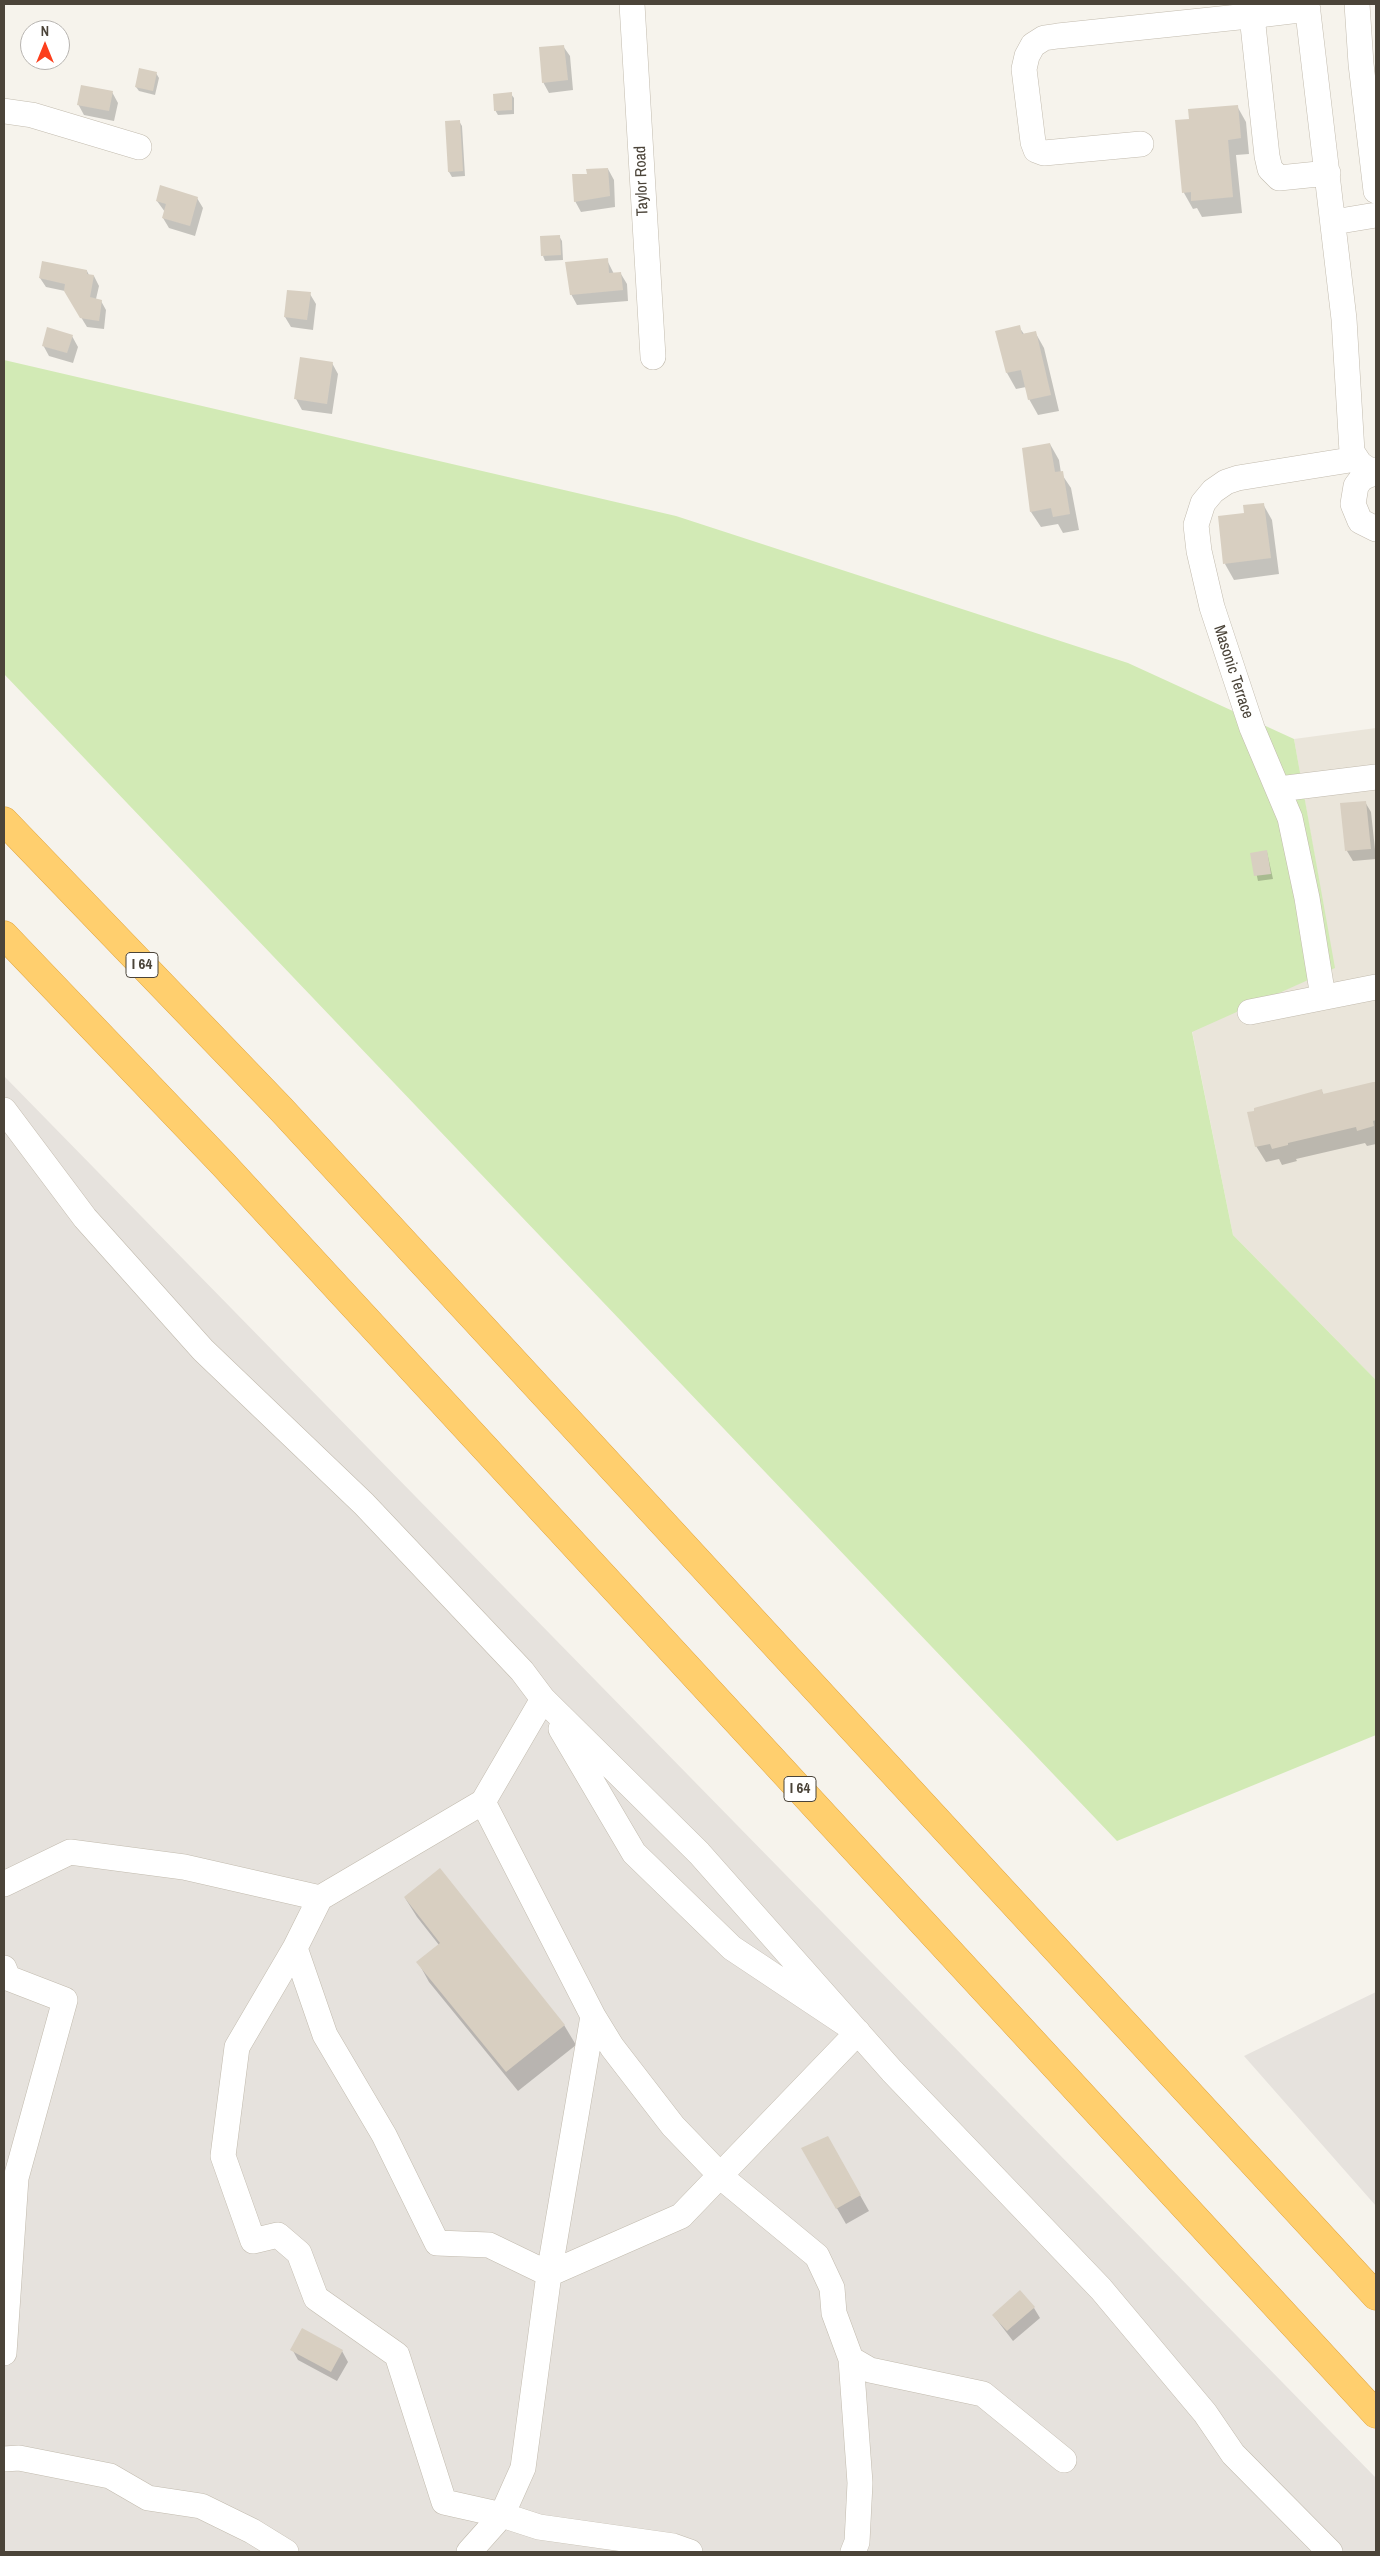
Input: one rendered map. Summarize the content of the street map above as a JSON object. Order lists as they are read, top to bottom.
{
  "streets": {
    "highway": ["I 64"],
    "street": ["Taylor Road", "Masonic Terrace"]
  },
  "north": "top"
}
